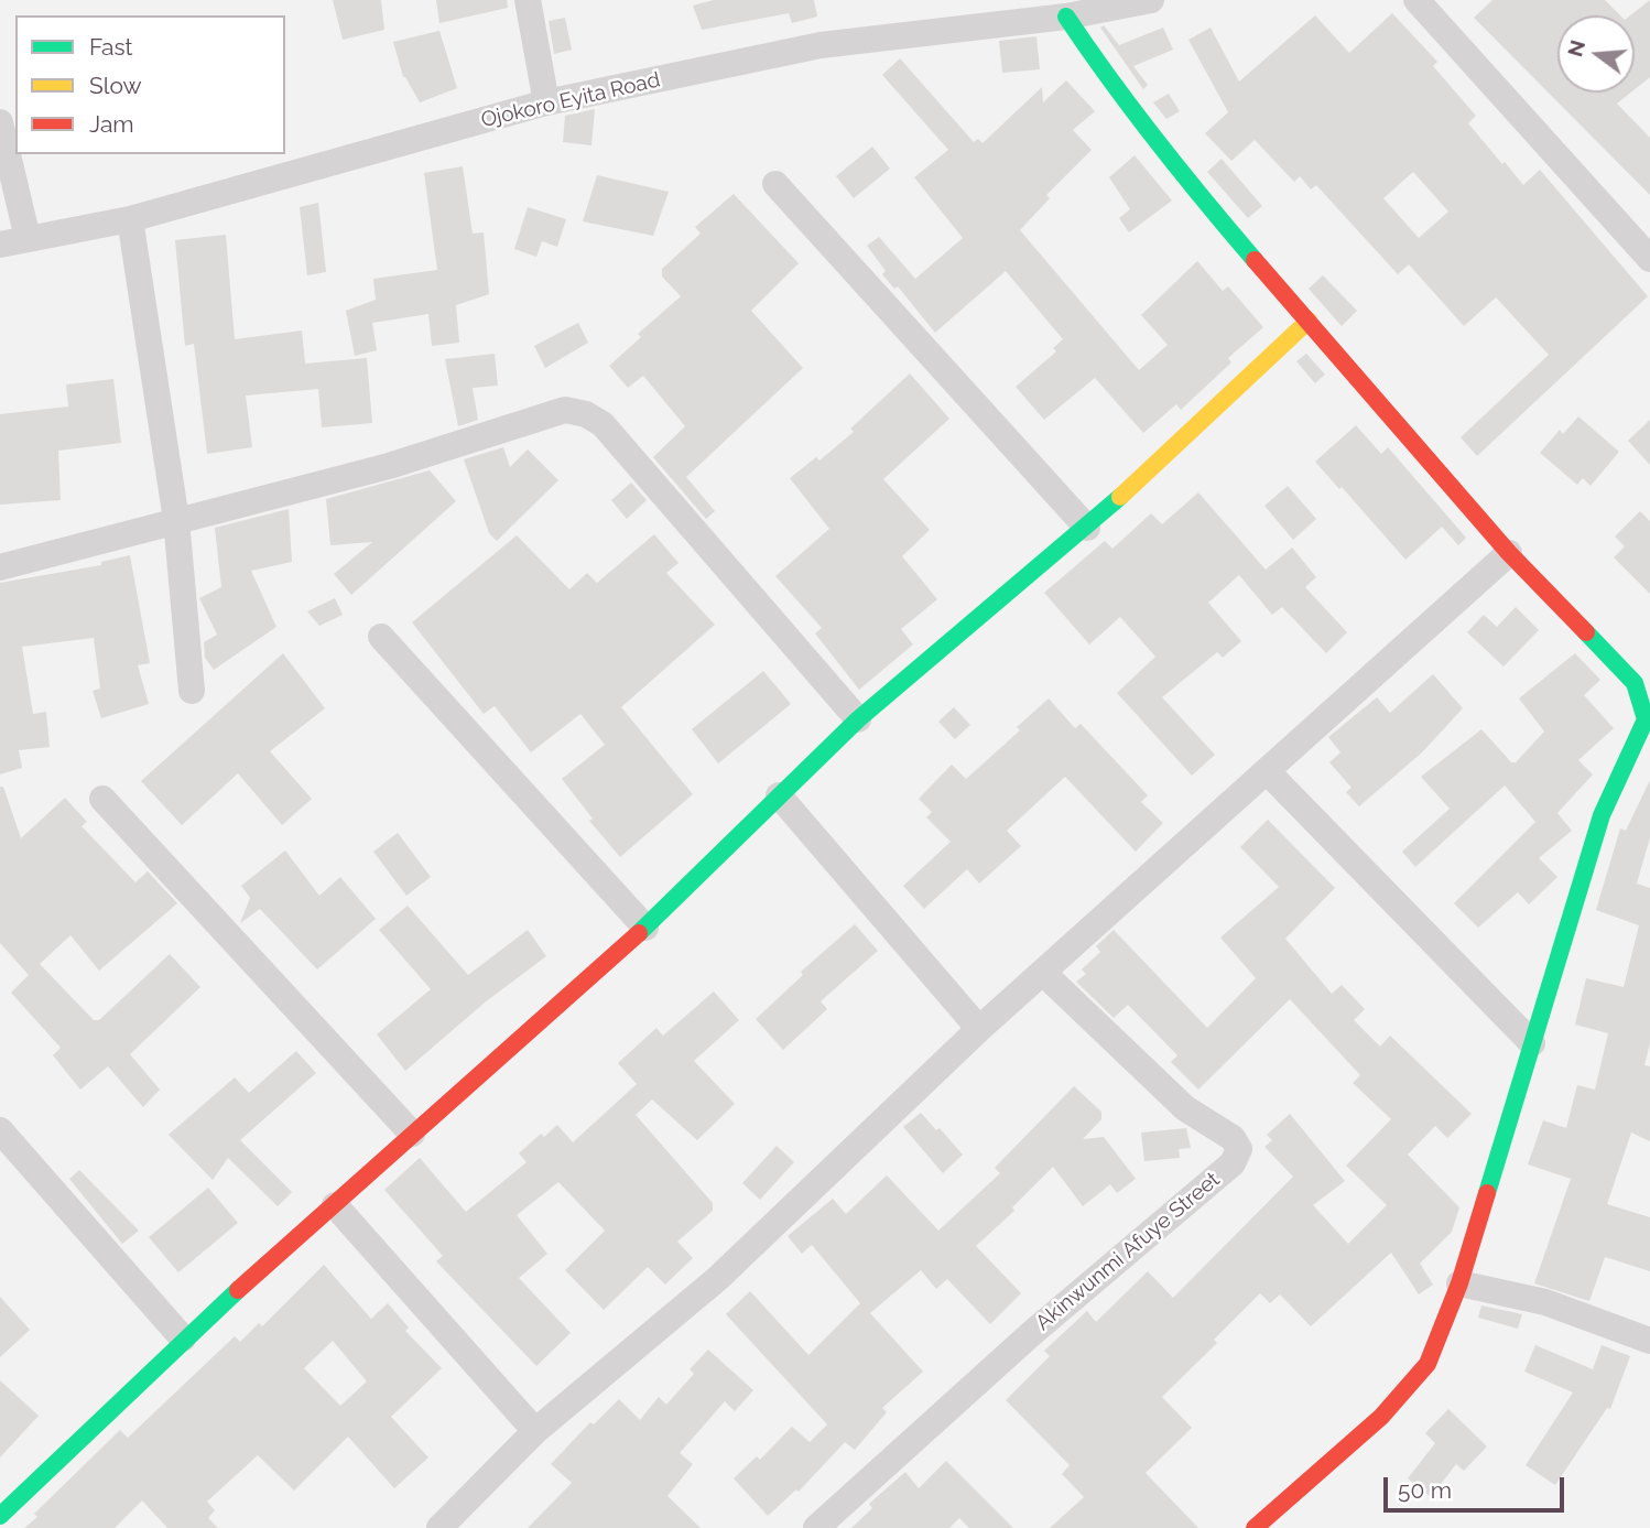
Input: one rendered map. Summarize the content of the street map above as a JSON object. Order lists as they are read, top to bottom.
{
  "streets": {
    "street": ["Ojokoro Eyita Road", "Akinwunmi Afuye Street"]
  },
  "legend": ["Fast", "Slow", "Jam"],
  "scale_bar": "50 m",
  "north": "left"
}
